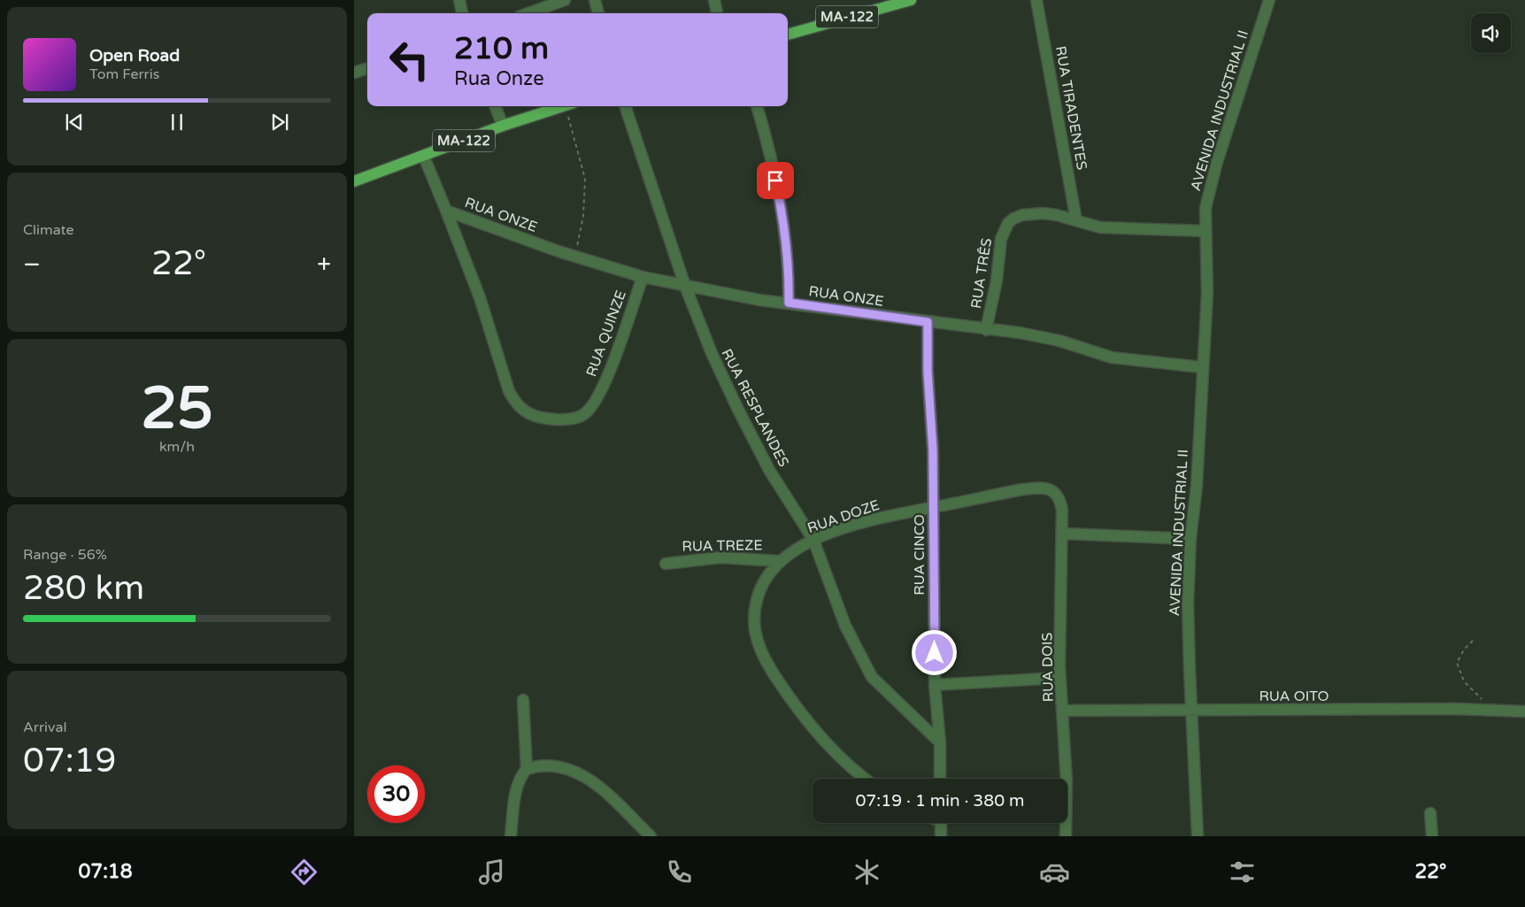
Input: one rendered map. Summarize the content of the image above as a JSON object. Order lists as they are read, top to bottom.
{
  "streets": {
    "main road": ["MA-122"],
    "street": [
      "RUA TIRADENTES",
      "AVENIDA INDUSTRIAL II",
      "RUA ONZE",
      "RUA TRÊS",
      "RUA QUINZE",
      "RUA RESPLANDES",
      "RUA DOZE",
      "RUA TREZE",
      "RUA CINCO",
      "RUA DOIS",
      "RUA OITO"
    ]
  },
  "crossings": [
    ["MA-122", "RUA ONZE"],
    ["RUA TIRADENTES", "RUA TRÊS"],
    ["AVENIDA INDUSTRIAL II", "RUA ONZE"],
    ["AVENIDA INDUSTRIAL II", "RUA OITO"],
    ["RUA ONZE", "RUA TRÊS"],
    ["RUA ONZE", "RUA QUINZE"],
    ["RUA ONZE", "RUA RESPLANDES"],
    ["RUA ONZE", "RUA CINCO"],
    ["RUA RESPLANDES", "RUA DOZE"],
    ["RUA RESPLANDES", "RUA CINCO"],
    ["RUA DOZE", "RUA TREZE"],
    ["RUA DOZE", "RUA CINCO"],
    ["RUA DOZE", "RUA DOIS"],
    ["RUA DOIS", "RUA OITO"]
  ],
  "page": {
    "turn": ["210 m", "Rua Onze"],
    "song": ["Open Road", "Tom Ferris"],
    "tile": [
      "Climate",
      ["25", "km/h"],
      ["Range · 56%", "280 km"],
      ["Arrival", "07:19"]
    ],
    "heat": ["−", "22°", "+"],
    "limit": "30",
    "trip": "07:19 · 1 min · 380 m",
    "tabs": ["07:18", "22°"]
  }
}
